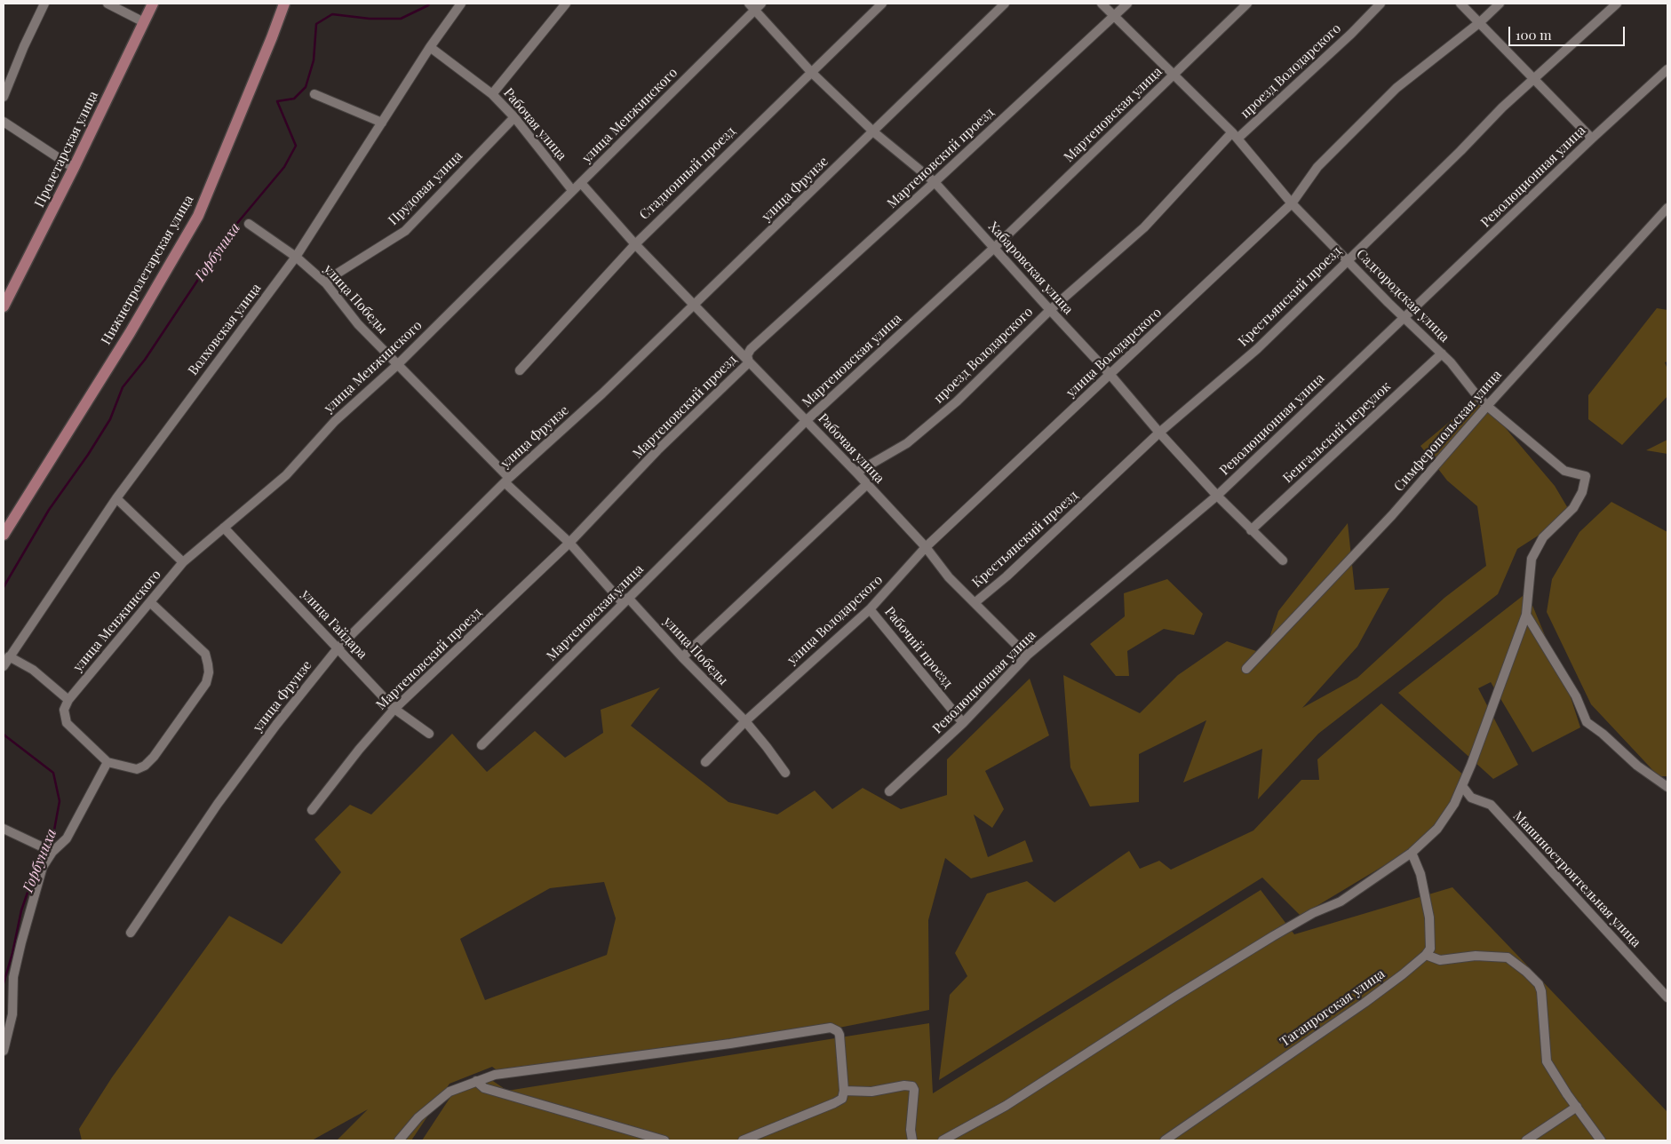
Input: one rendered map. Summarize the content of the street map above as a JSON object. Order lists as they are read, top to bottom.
{
  "streets": {
    "main road": ["Пролетарская улица", "Нижнепролетарская улица"],
    "street": [
      "проезд Володарского",
      "Мартеновская улица",
      "улица Менжинского",
      "Рабочая улица",
      "Мартеновский проезд",
      "Стадионный проезд",
      "Революционная улица",
      "Прудовая улица",
      "улица Фрунзе",
      "Хабаровская улица",
      "Садгородская улица",
      "Крестьянский проезд",
      "улица Победы",
      "Волховская улица",
      "улица Володарского",
      "Симферопольская улица",
      "Бенгальский переулок",
      "улица Гайдара",
      "Рабочий проезд",
      "Машиностроительная улица",
      "Таганрогская улица"
    ]
  },
  "crossings": [
    ["проезд Володарского", "Рабочая улица"],
    ["проезд Володарского", "Хабаровская улица"],
    ["проезд Володарского", "Садгородская улица"],
    ["Мартеновская улица", "Рабочая улица"],
    ["Мартеновская улица", "Хабаровская улица"],
    ["Мартеновская улица", "Садгородская улица"],
    ["Мартеновская улица", "улица Победы"],
    ["улица Менжинского", "Рабочая улица"],
    ["улица Менжинского", "Хабаровская улица"],
    ["улица Менжинского", "улица Победы"],
    ["улица Менжинского", "улица Гайдара"],
    ["Рабочая улица", "Мартеновский проезд"],
    ["Рабочая улица", "Стадионный проезд"],
    ["Рабочая улица", "Революционная улица"],
    ["Рабочая улица", "Прудовая улица"],
    ["Рабочая улица", "улица Фрунзе"],
    ["Рабочая улица", "Крестьянский проезд"],
    ["Рабочая улица", "Волховская улица"],
    ["Рабочая улица", "улица Володарского"],
    ["Мартеновский проезд", "Хабаровская улица"],
    ["Мартеновский проезд", "Садгородская улица"],
    ["Мартеновский проезд", "улица Победы"],
    ["Мартеновский проезд", "улица Гайдара"],
    ["Стадионный проезд", "Хабаровская улица"],
    ["Революционная улица", "Хабаровская улица"],
    ["Революционная улица", "Садгородская улица"],
    ["Революционная улица", "Рабочий проезд"],
    ["Прудовая улица", "улица Победы"],
    ["улица Фрунзе", "Хабаровская улица"],
    ["улица Фрунзе", "улица Победы"],
    ["улица Фрунзе", "улица Гайдара"],
    ["Хабаровская улица", "Крестьянский проезд"],
    ["Хабаровская улица", "улица Володарского"],
    ["Хабаровская улица", "Бенгальский переулок"],
    ["Садгородская улица", "Крестьянский проезд"],
    ["Садгородская улица", "улица Володарского"],
    ["Садгородская улица", "Симферопольская улица"],
    ["Садгородская улица", "Бенгальский переулок"],
    ["улица Победы", "Волховская улица"],
    ["улица Победы", "улица Володарского"],
    ["улица Володарского", "Рабочий проезд"]
  ],
  "water": ["Горбуниха"],
  "scale_bar": "100 m"
}
